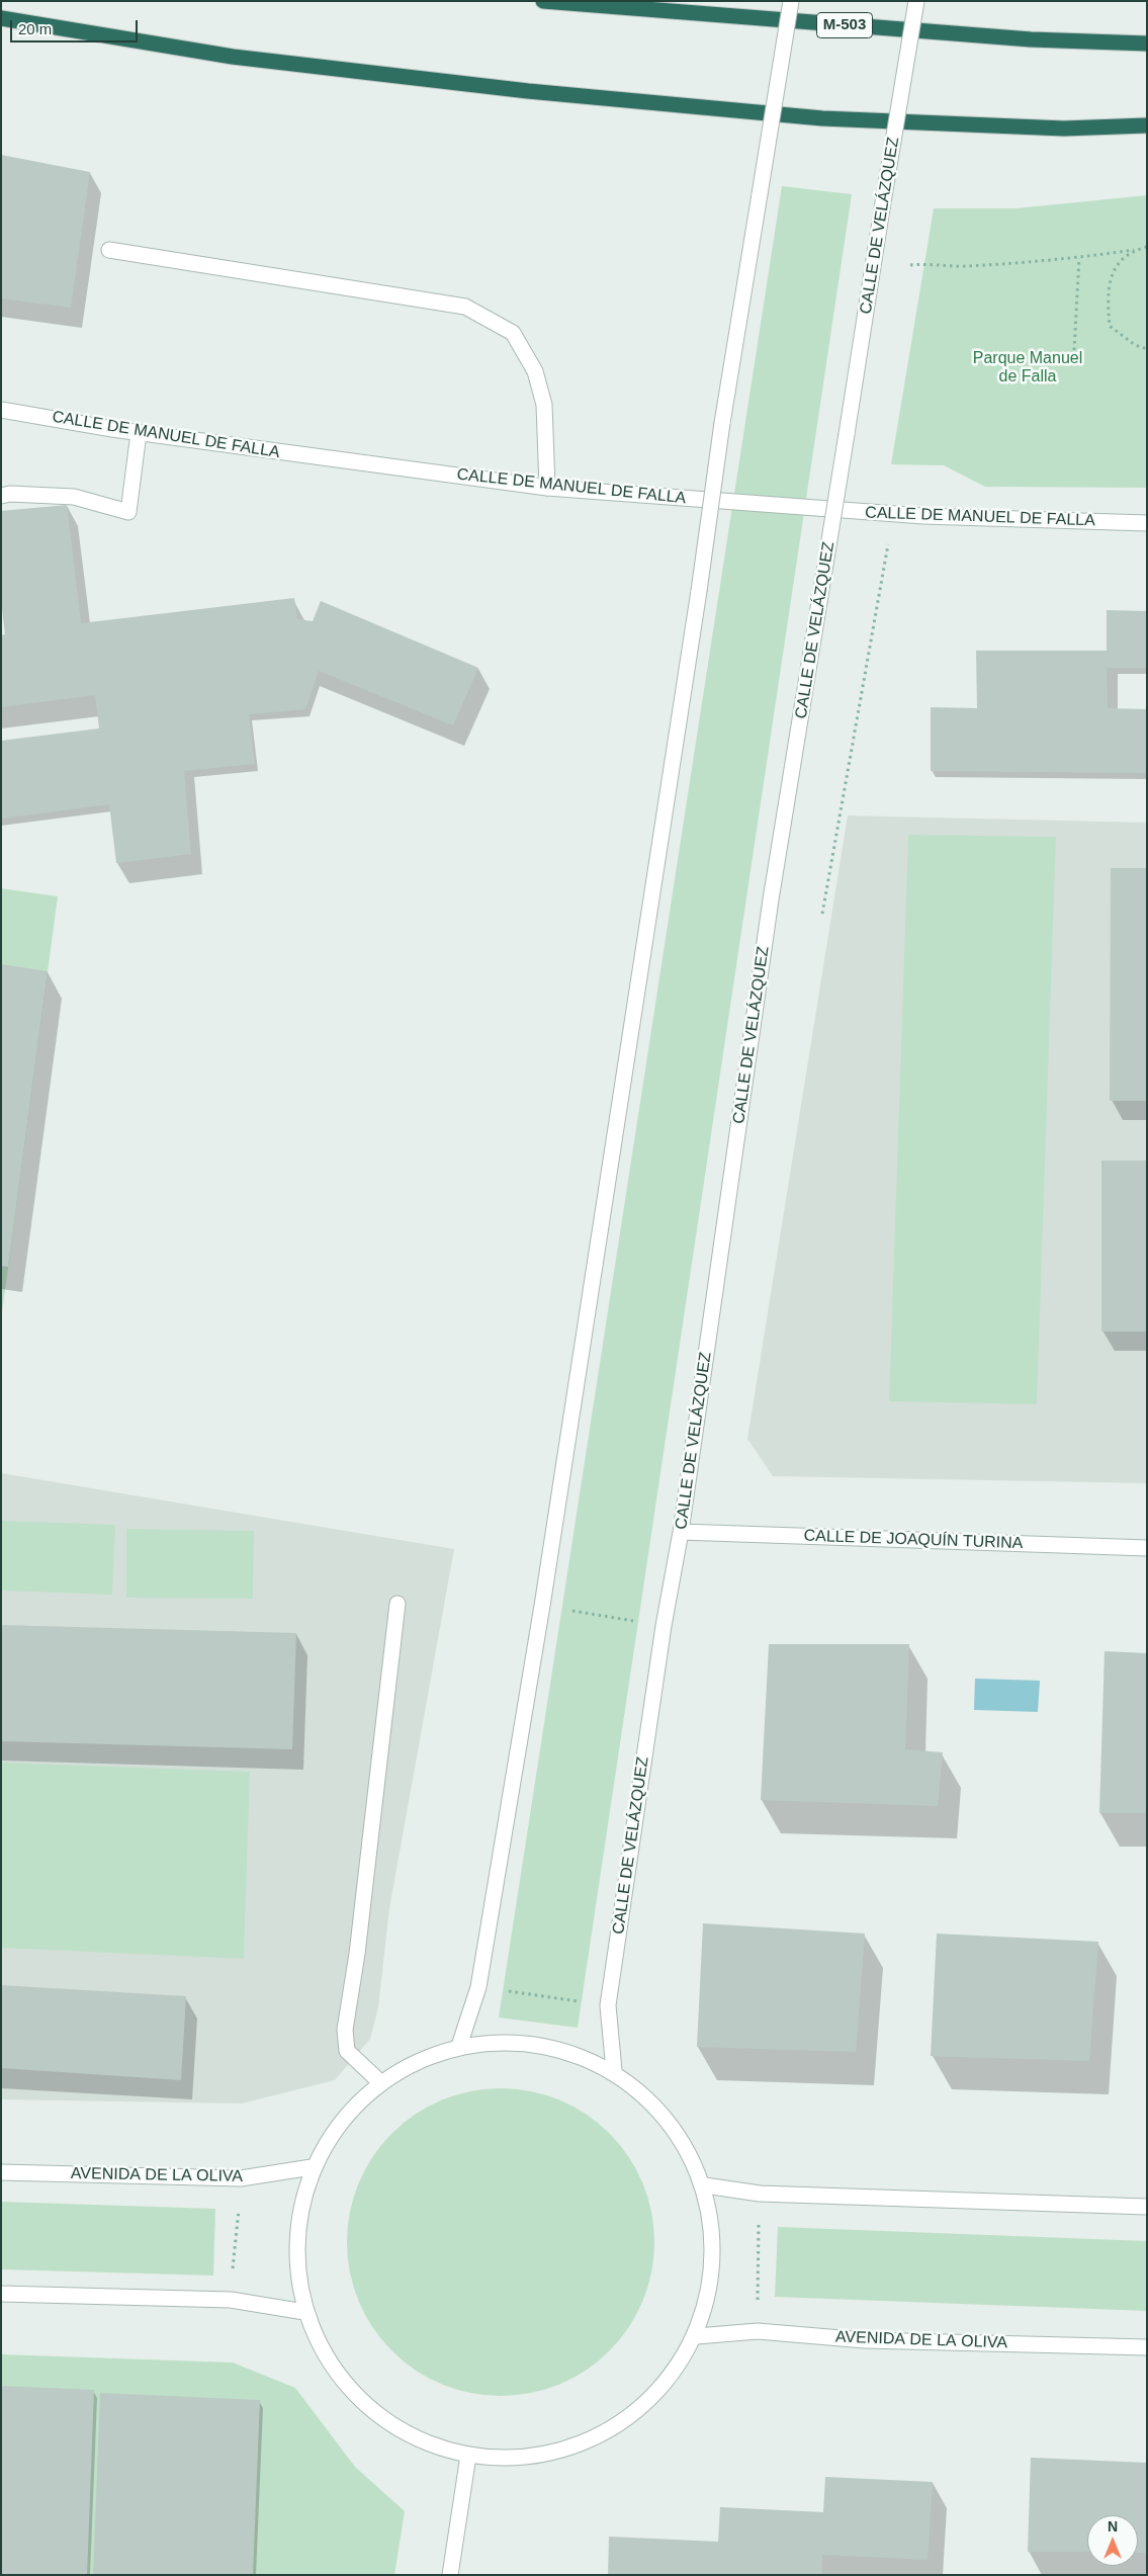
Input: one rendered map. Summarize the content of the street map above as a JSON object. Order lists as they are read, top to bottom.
{
  "streets": {
    "highway": ["M-503"],
    "street": [
      "CALLE DE VELÁZQUEZ",
      "CALLE DE MANUEL DE FALLA",
      "CALLE DE JOAQUÍN TURINA",
      "AVENIDA DE LA OLIVA"
    ]
  },
  "crossings": [
    ["CALLE DE VELÁZQUEZ", "CALLE DE JOAQUÍN TURINA"]
  ],
  "parks": ["Parque Manuel de Falla"],
  "scale_bar": "20 m",
  "north": "top"
}
